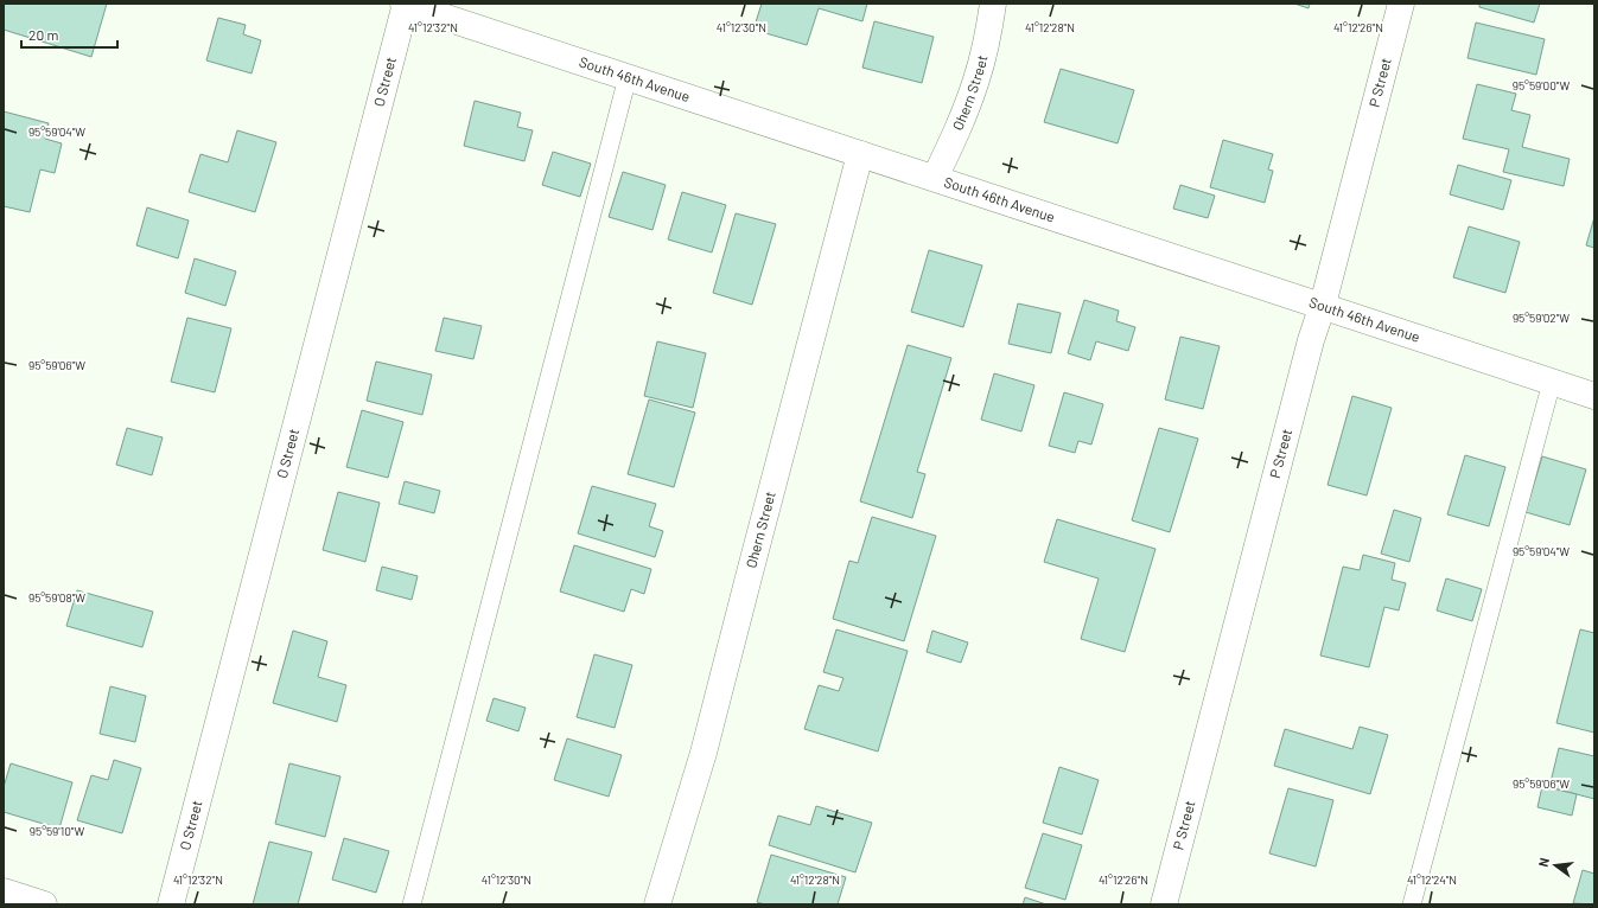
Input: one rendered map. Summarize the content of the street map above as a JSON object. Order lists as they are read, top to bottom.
{
  "streets": {
    "street": [
      "South 46th Avenue",
      "O Street",
      "P Street",
      "Ohern Street"
    ]
  },
  "crossings": [
    ["South 46th Avenue", "O Street"],
    ["South 46th Avenue", "P Street"],
    ["South 46th Avenue", "Ohern Street"]
  ],
  "scale_bar": "20 m",
  "north": "left",
  "coordinates": [
    "41°12'32\"N",
    "41°12'30\"N",
    "41°12'28\"N",
    "41°12'26\"N",
    "95°59'00\"W",
    "95°59'04\"W",
    "95°59'02\"W",
    "95°59'06\"W",
    "95°59'08\"W",
    "95°59'10\"W",
    "41°12'24\"N"
  ]
}
